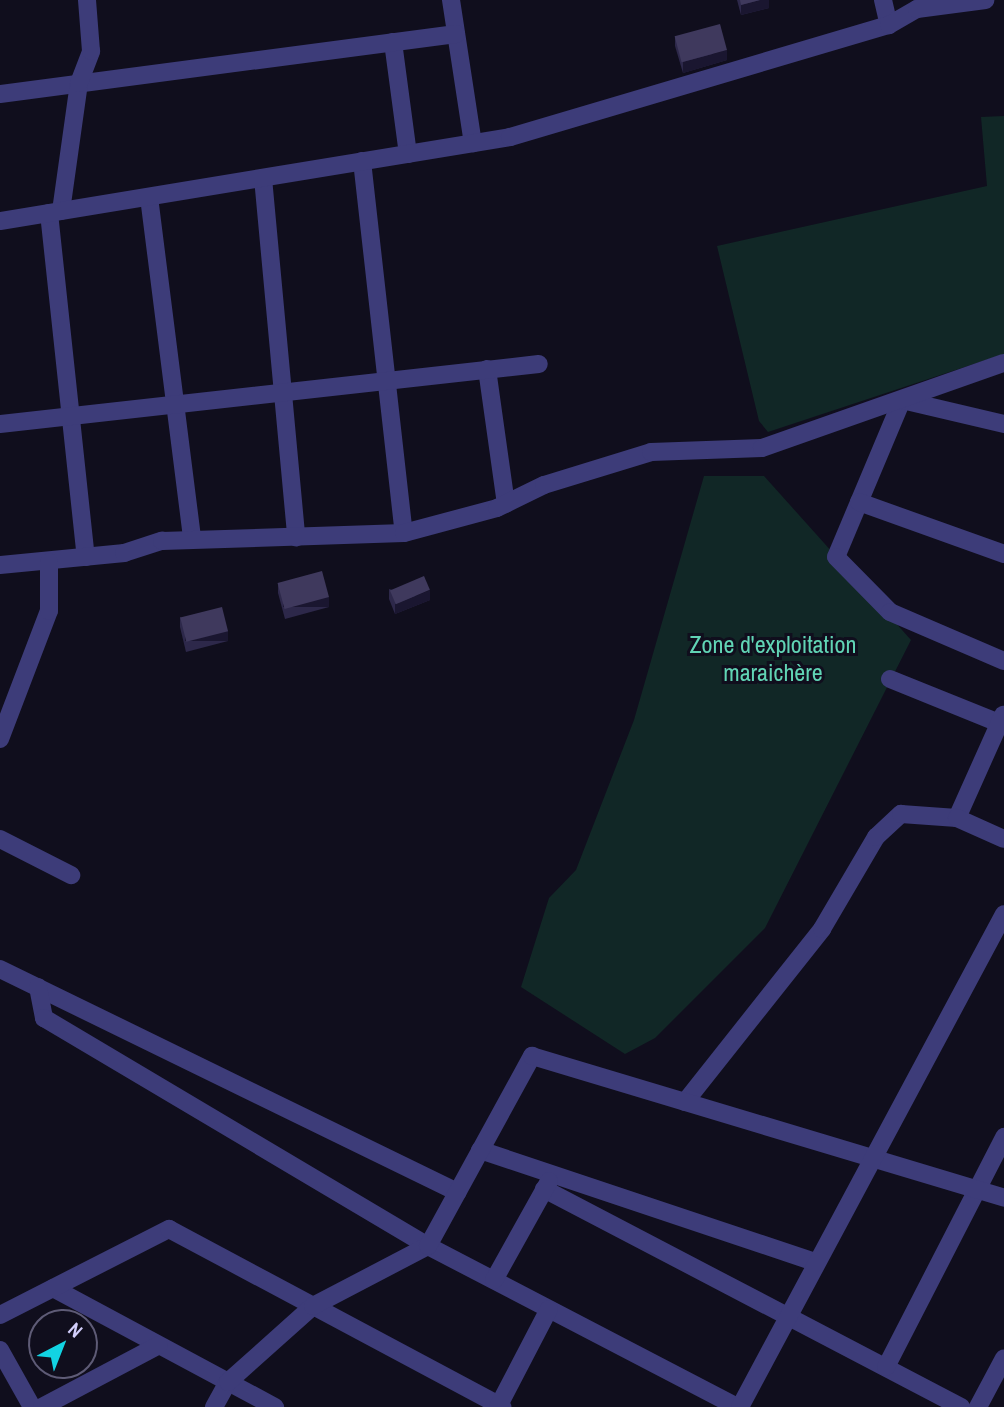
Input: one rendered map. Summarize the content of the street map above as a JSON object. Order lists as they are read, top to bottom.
{
  "parks": ["Zone d'exploitation maraichère"],
  "north": "top right"
}
